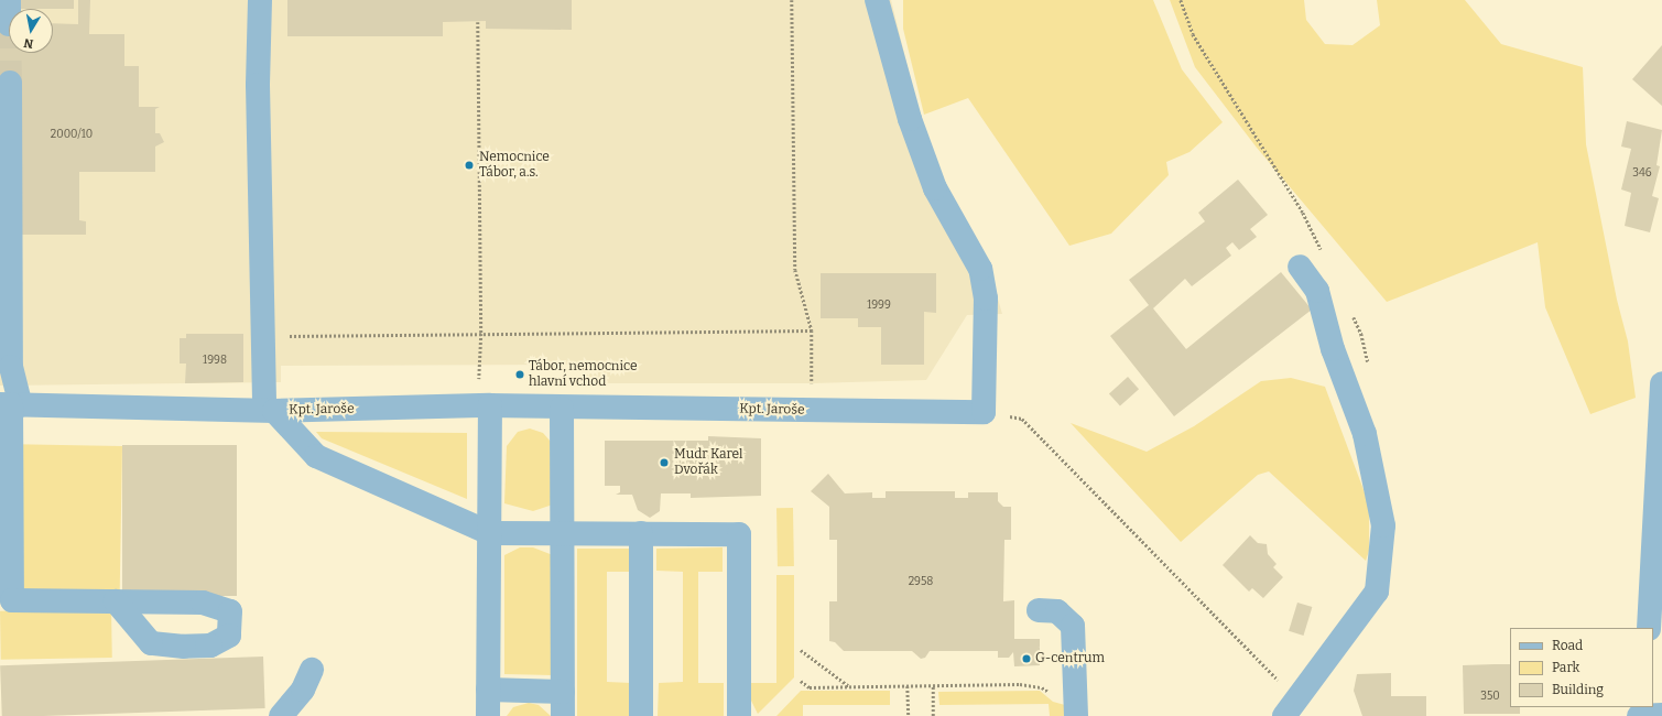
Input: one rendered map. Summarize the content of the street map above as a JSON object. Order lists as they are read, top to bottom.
{
  "streets": {
    "street": ["Kpt. Jaroše"]
  },
  "places": [
    "Nemocnice Tábor, a.s.",
    "Tábor, nemocnice hlavní vchod",
    "Mudr Karel Dvořák",
    "G-centrum"
  ],
  "house_numbers": [
    "2000/10",
    "346",
    "1999",
    "1998",
    "2958",
    "350"
  ],
  "legend": ["Road", "Park", "Building"],
  "north": "bottom"
}
